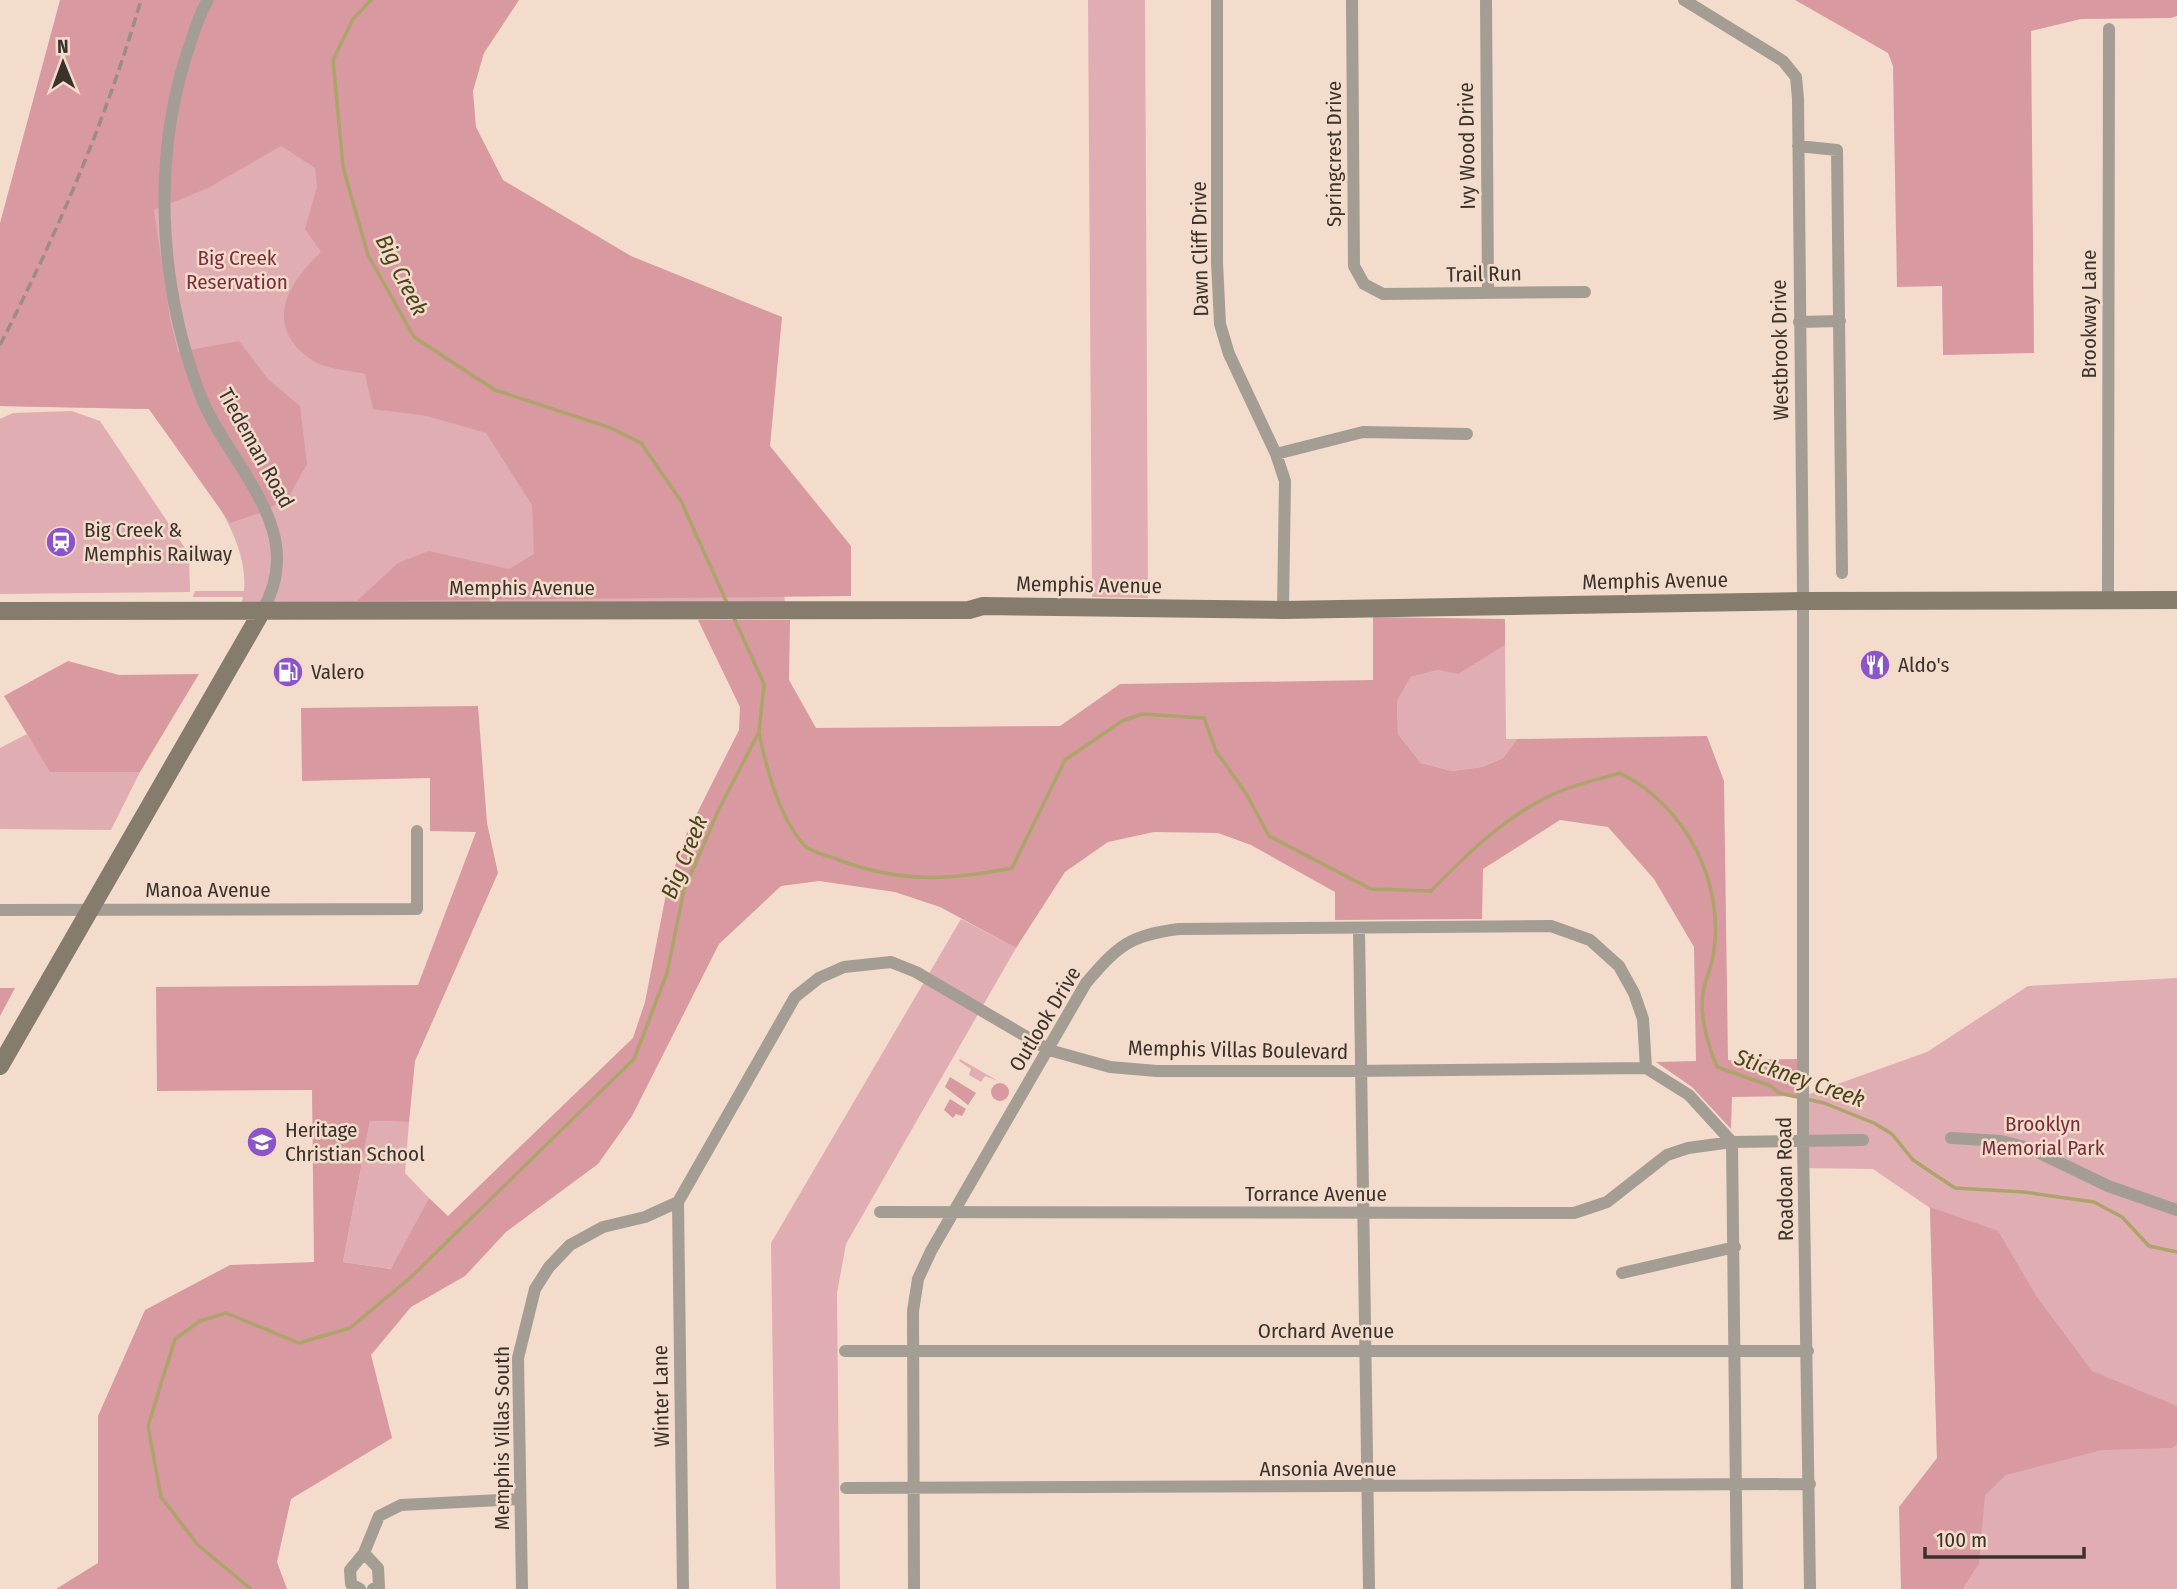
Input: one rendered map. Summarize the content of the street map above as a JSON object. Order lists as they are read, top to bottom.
{
  "streets": {
    "main road": ["Tiedeman Road", "Memphis Avenue"],
    "street": [
      "Ivy Wood Drive",
      "Springcrest Drive",
      "Dawn Cliff Drive",
      "Trail Run",
      "Brookway Lane",
      "Westbrook Drive",
      "Manoa Avenue",
      "Outlook Drive",
      "Memphis Villas Boulevard",
      "Roadoan Road",
      "Torrance Avenue",
      "Orchard Avenue",
      "Winter Lane",
      "Memphis Villas South",
      "Ansonia Avenue"
    ]
  },
  "crossings": [
    ["Ivy Wood Drive", "Trail Run"],
    ["Springcrest Drive", "Trail Run"],
    ["Dawn Cliff Drive", "Memphis Avenue"],
    ["Brookway Lane", "Memphis Avenue"],
    ["Westbrook Drive", "Memphis Avenue"],
    ["Westbrook Drive", "Roadoan Road"],
    ["Tiedeman Road", "Memphis Avenue"],
    ["Tiedeman Road", "Manoa Avenue"],
    ["Memphis Avenue", "Roadoan Road"],
    ["Outlook Drive", "Memphis Villas Boulevard"],
    ["Outlook Drive", "Torrance Avenue"],
    ["Outlook Drive", "Orchard Avenue"],
    ["Outlook Drive", "Ansonia Avenue"],
    ["Memphis Villas Boulevard", "Winter Lane"],
    ["Memphis Villas Boulevard", "Memphis Villas South"],
    ["Roadoan Road", "Orchard Avenue"],
    ["Roadoan Road", "Ansonia Avenue"],
    ["Winter Lane", "Memphis Villas South"]
  ],
  "water": ["Big Creek", "Stickney Creek"],
  "parks": ["Big Creek Reservation", "Brooklyn Memorial Park"],
  "places": {
    "station": ["Big Creek & Memphis Railway"],
    "restaurant": ["Aldo's"],
    "fuel station": ["Valero"],
    "school or university": ["Heritage Christian School"]
  },
  "scale_bar": "100 m",
  "north": "top"
}
